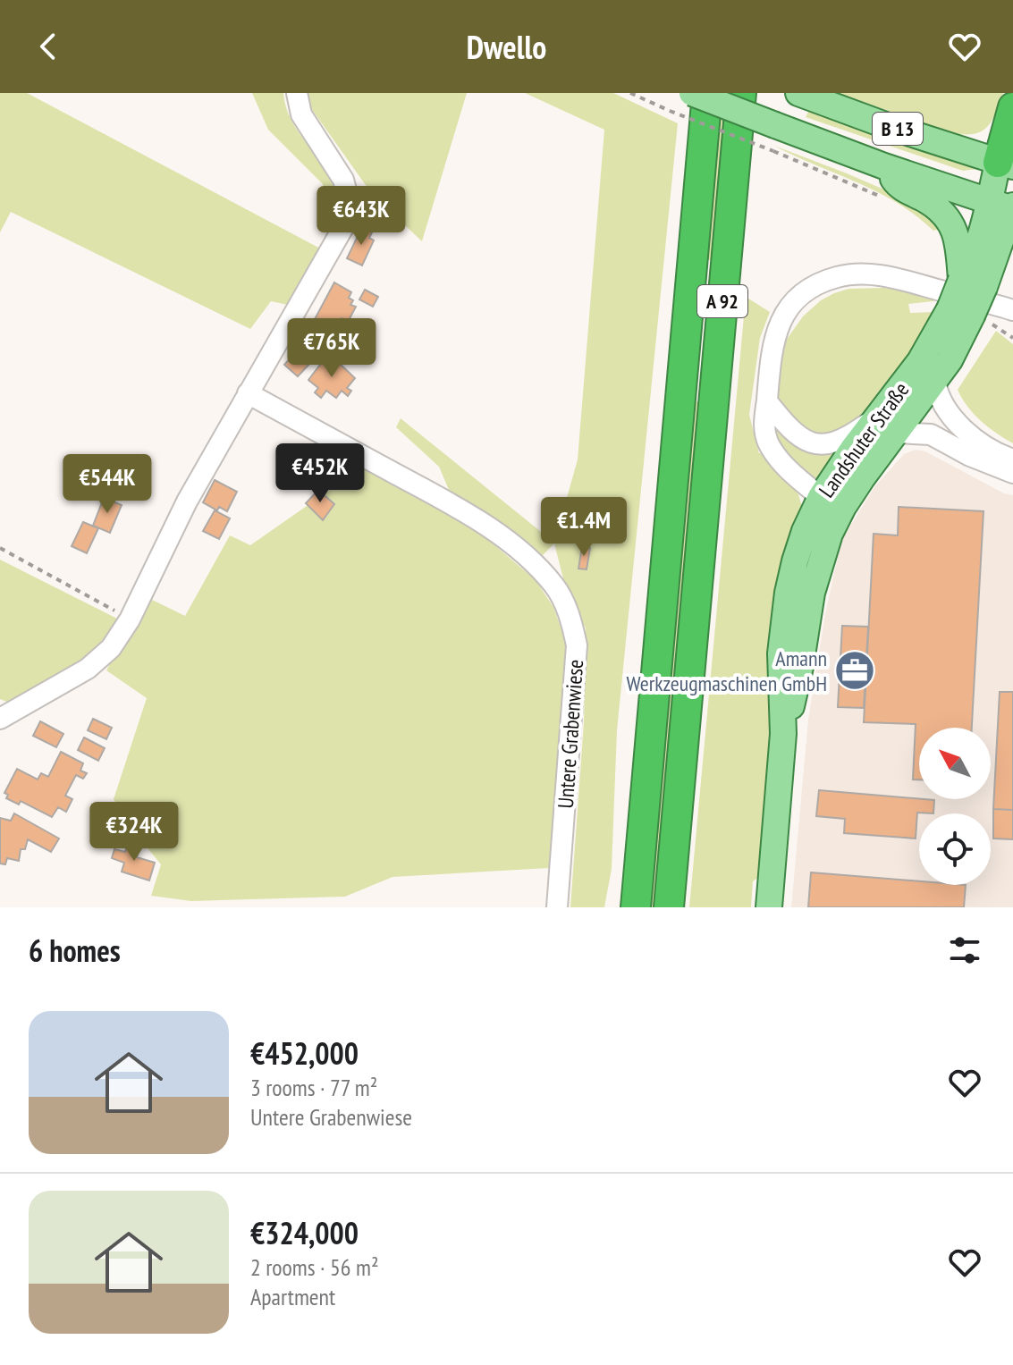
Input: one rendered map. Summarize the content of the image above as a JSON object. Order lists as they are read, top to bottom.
{
  "streets": {
    "highway": ["A 92"],
    "main road": ["B 13", "Landshuter Straße"],
    "street": ["Untere Grabenwiese"]
  },
  "crossings": [
    ["B 13", "Landshuter Straße"]
  ],
  "places": {
    "office": ["Amann Werkzeugmaschinen GmbH"]
  },
  "north": "top left",
  "page": {
    "header": "Dwello",
    "price": [
      "€643K",
      "€765K",
      "€452K",
      "€544K",
      "€1.4M",
      "€324K"
    ],
    "heading": "6 homes",
    "list": [
      {
        "name": "€452,000",
        "note": "3 rooms · 77 m² · Untere Grabenwiese"
      },
      {
        "name": "€324,000",
        "note": "2 rooms · 56 m² · Apartment"
      }
    ]
  }
}
